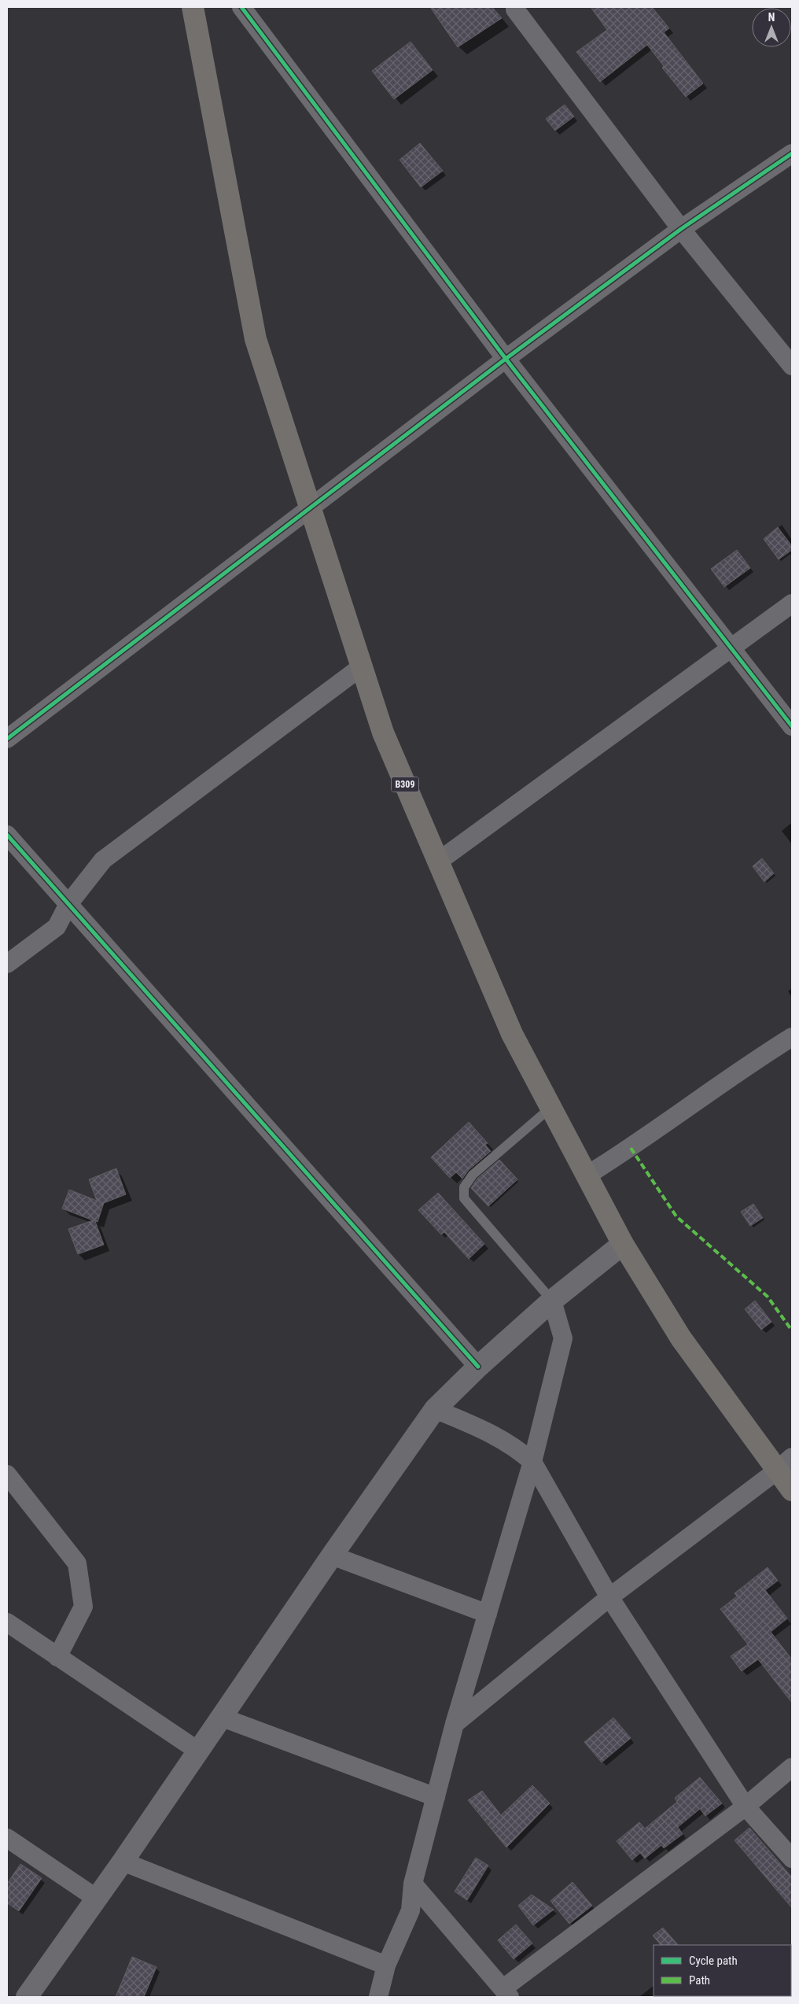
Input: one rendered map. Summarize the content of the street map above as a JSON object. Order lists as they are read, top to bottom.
{
  "streets": {
    "main road": ["B309"]
  },
  "legend": ["Cycle path", "Path"],
  "north": "top"
}
